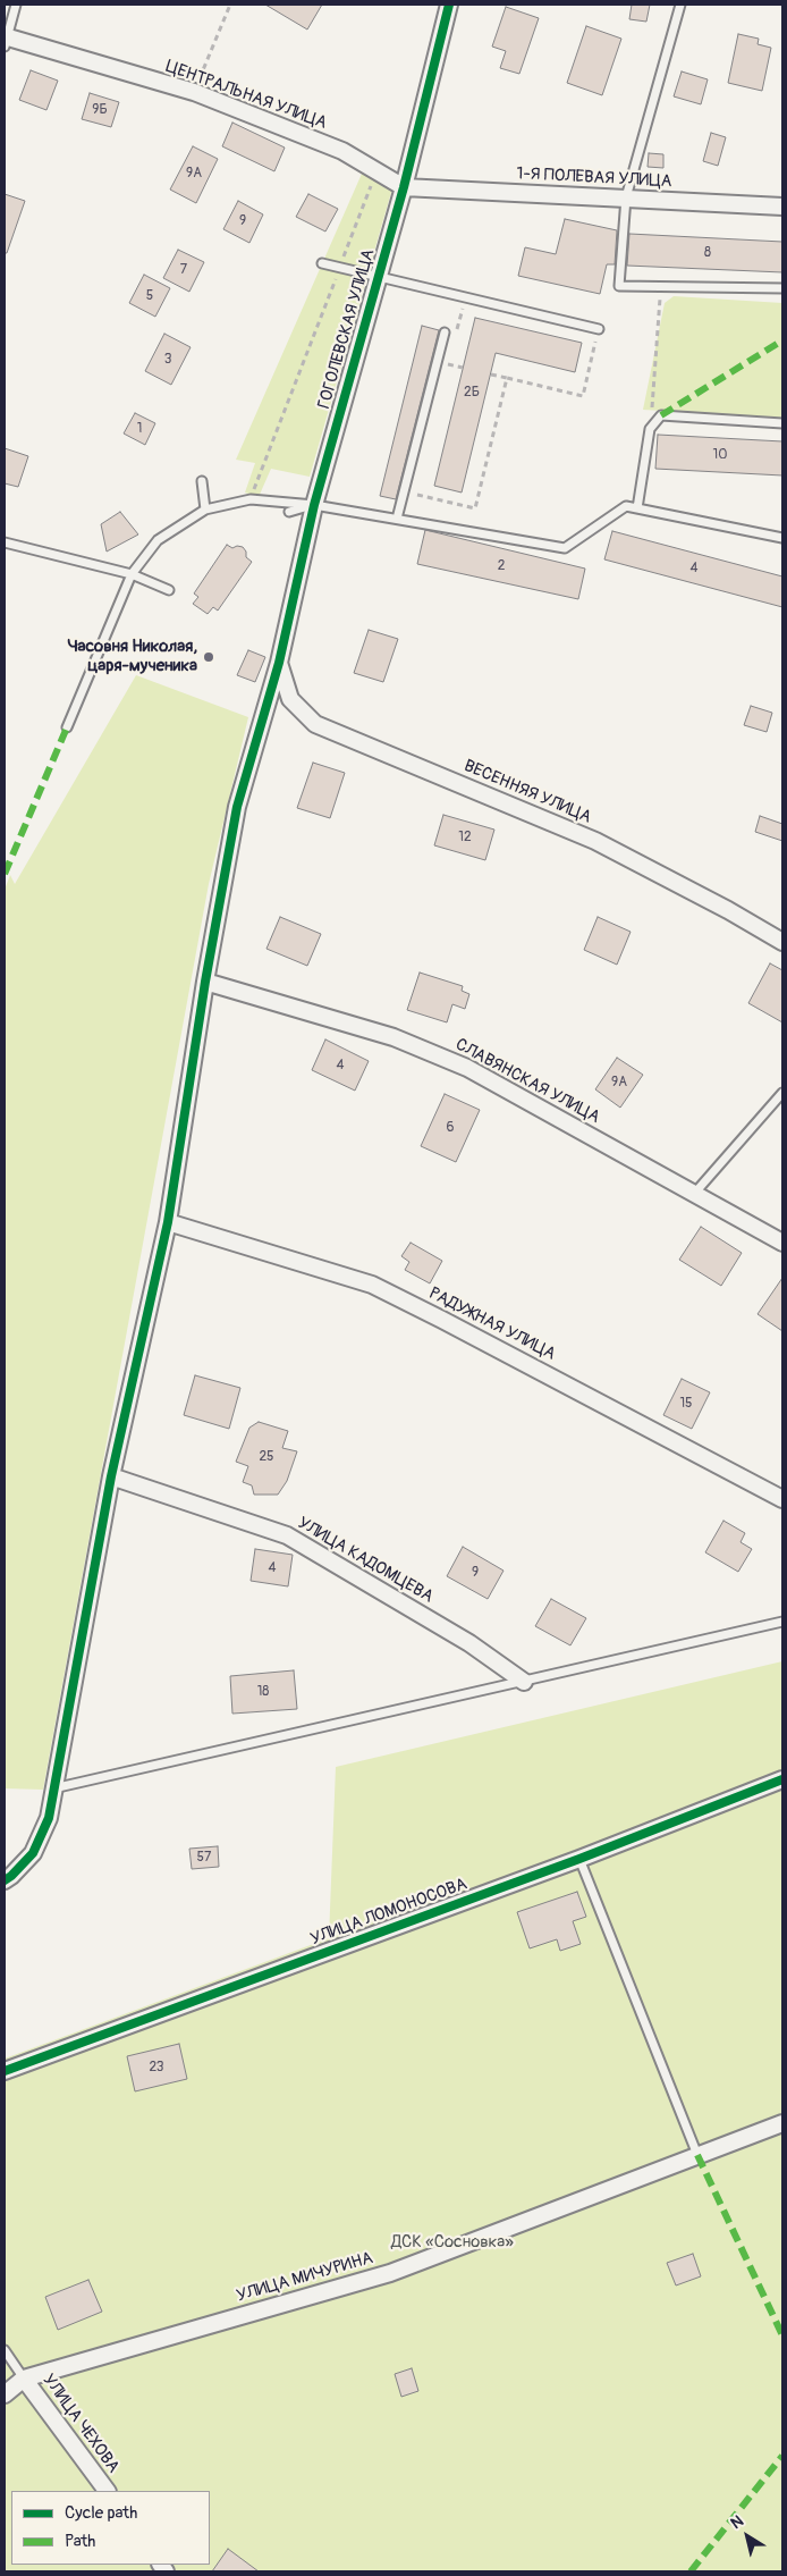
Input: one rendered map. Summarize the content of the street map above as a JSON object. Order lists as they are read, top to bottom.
{
  "streets": {
    "street": [
      "ЦЕНТРАЛЬНАЯ УЛИЦА",
      "1-Я ПОЛЕВАЯ УЛИЦА",
      "ГОГОЛЕВСКАЯ УЛИЦА",
      "ВЕСЕННЯЯ УЛИЦА",
      "СЛАВЯНСКАЯ УЛИЦА",
      "РАДУЖНАЯ УЛИЦА",
      "УЛИЦА КАДОМЦЕВА",
      "УЛИЦА ЛОМОНОСОВА",
      "УЛИЦА МИЧУРИНА",
      "УЛИЦА ЧЕХОВА"
    ]
  },
  "crossings": [
    ["ЦЕНТРАЛЬНАЯ УЛИЦА", "1-Я ПОЛЕВАЯ УЛИЦА"],
    ["ЦЕНТРАЛЬНАЯ УЛИЦА", "ГОГОЛЕВСКАЯ УЛИЦА"],
    ["1-Я ПОЛЕВАЯ УЛИЦА", "ГОГОЛЕВСКАЯ УЛИЦА"],
    ["ГОГОЛЕВСКАЯ УЛИЦА", "ВЕСЕННЯЯ УЛИЦА"],
    ["ГОГОЛЕВСКАЯ УЛИЦА", "СЛАВЯНСКАЯ УЛИЦА"],
    ["ГОГОЛЕВСКАЯ УЛИЦА", "РАДУЖНАЯ УЛИЦА"],
    ["ГОГОЛЕВСКАЯ УЛИЦА", "УЛИЦА КАДОМЦЕВА"],
    ["УЛИЦА МИЧУРИНА", "УЛИЦА ЧЕХОВА"]
  ],
  "parks": ["ДСК «Сосновка»"],
  "places": ["Часовня Николая, царя-мученика"],
  "house_numbers": [
    "9Б",
    "9А",
    "9",
    "8",
    "7",
    "5",
    "3",
    "2Б",
    "1",
    "10",
    "2",
    "4",
    "12",
    "4",
    "9А",
    "6",
    "15",
    "25",
    "4",
    "9",
    "18",
    "57",
    "23"
  ],
  "legend": ["Cycle path", "Path"],
  "north": "top left"
}
